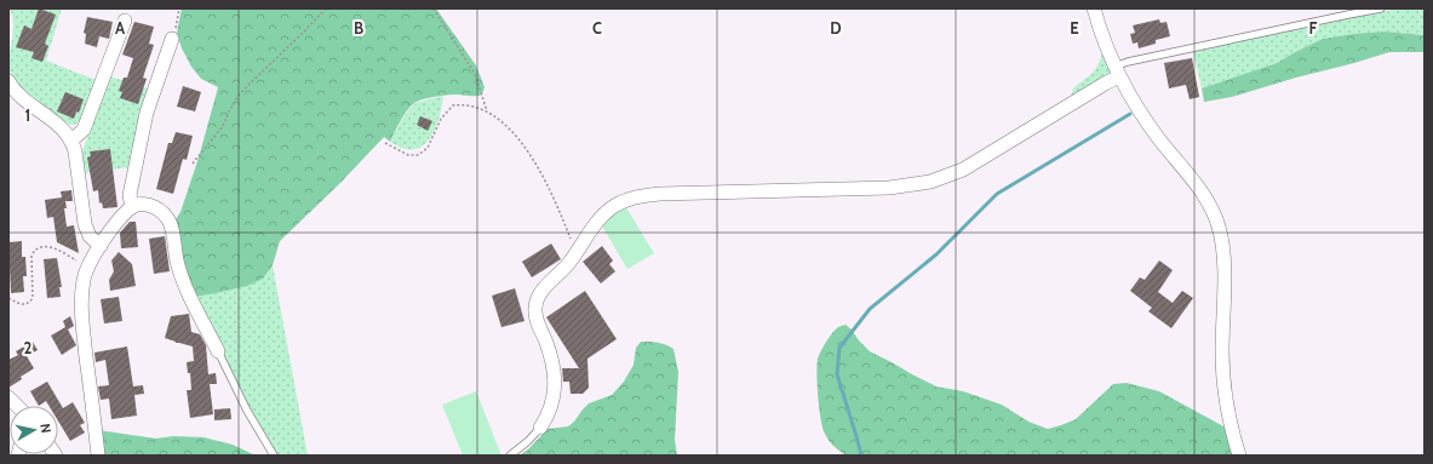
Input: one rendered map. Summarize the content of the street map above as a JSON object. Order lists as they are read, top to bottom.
{
  "north": "right",
  "grid": {
    "columns": [
      "A",
      "B",
      "C",
      "D",
      "E",
      "F"
    ],
    "rows": ["1", "2"]
  }
}
